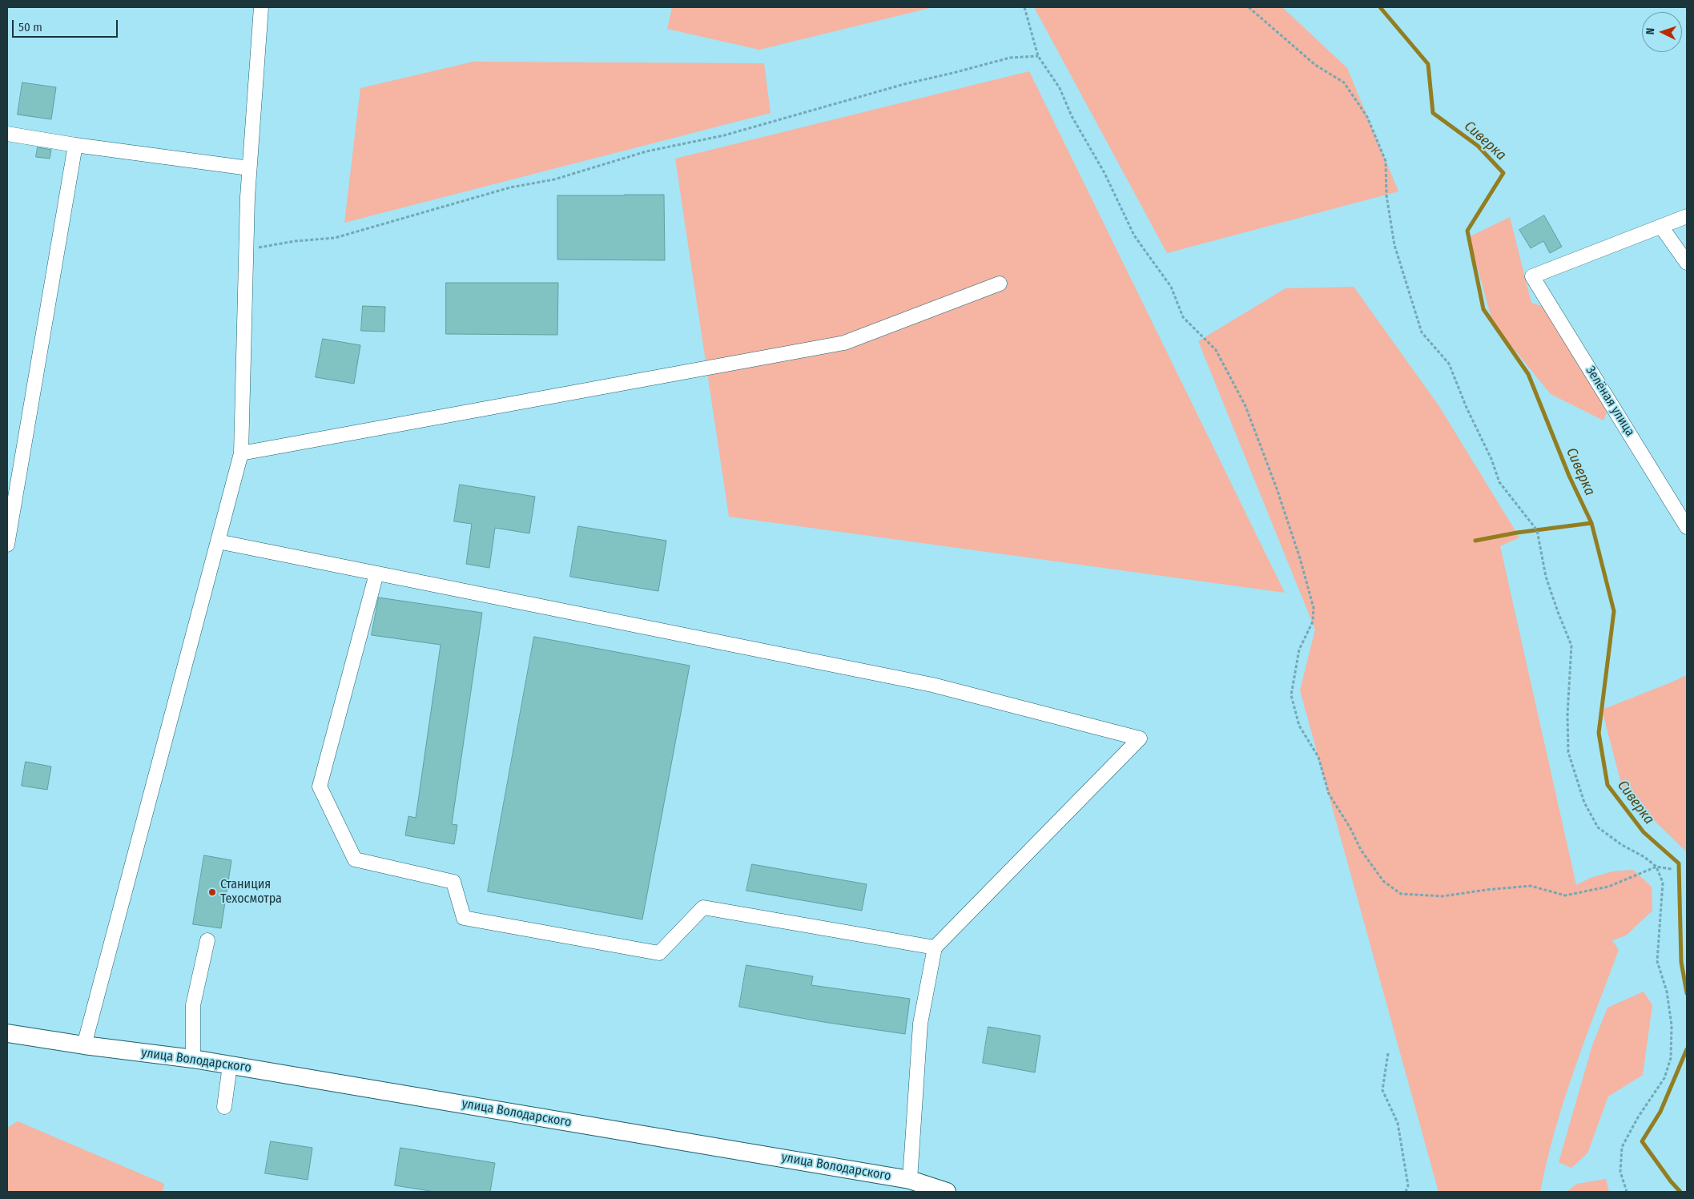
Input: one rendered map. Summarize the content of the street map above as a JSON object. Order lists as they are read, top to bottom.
{
  "streets": {
    "main road": ["улица Володарского"],
    "street": ["Зелёная улица"]
  },
  "water": ["Сиверка"],
  "places": ["Станиция Техосмотра"],
  "scale_bar": "50 m",
  "north": "left"
}
